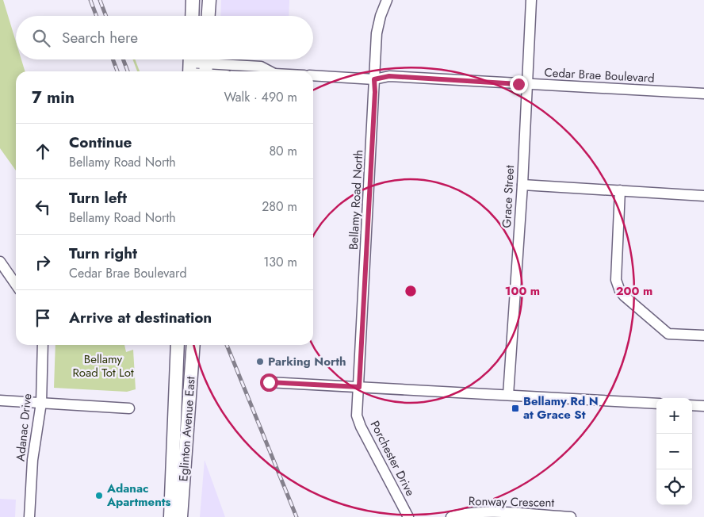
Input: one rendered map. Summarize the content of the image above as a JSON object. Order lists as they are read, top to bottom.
{
  "streets": {
    "main road": ["Eglinton Avenue East"],
    "street": [
      "Cedar Brae Boulevard",
      "Grace Street",
      "Bellamy Road North",
      "Adanac Drive",
      "Porchester Drive",
      "Ronway Crescent"
    ]
  },
  "crossings": [
    ["Cedar Brae Boulevard", "Grace Street"],
    ["Cedar Brae Boulevard", "Bellamy Road North"],
    ["Bellamy Road North", "Porchester Drive"]
  ],
  "parks": ["Bellamy Road Tot Lot"],
  "places": {
    "other": ["Parking North", "Adanac Apartments"],
    "transit": ["Bellamy Rd N at Grace St"]
  },
  "page": {
    "search": "Search here",
    "heading": ["7 min", "Walk · 490 m"],
    "list": [
      ["Continue", "Bellamy Road North", "80 m"],
      ["Turn left", "Bellamy Road North", "280 m"],
      ["Turn right", "Cedar Brae Boulevard", "130 m"],
      "Arrive at destination"
    ],
    "map_buttons": ["+", "−"]
  },
  "rings": ["100 m", "200 m"]
}
